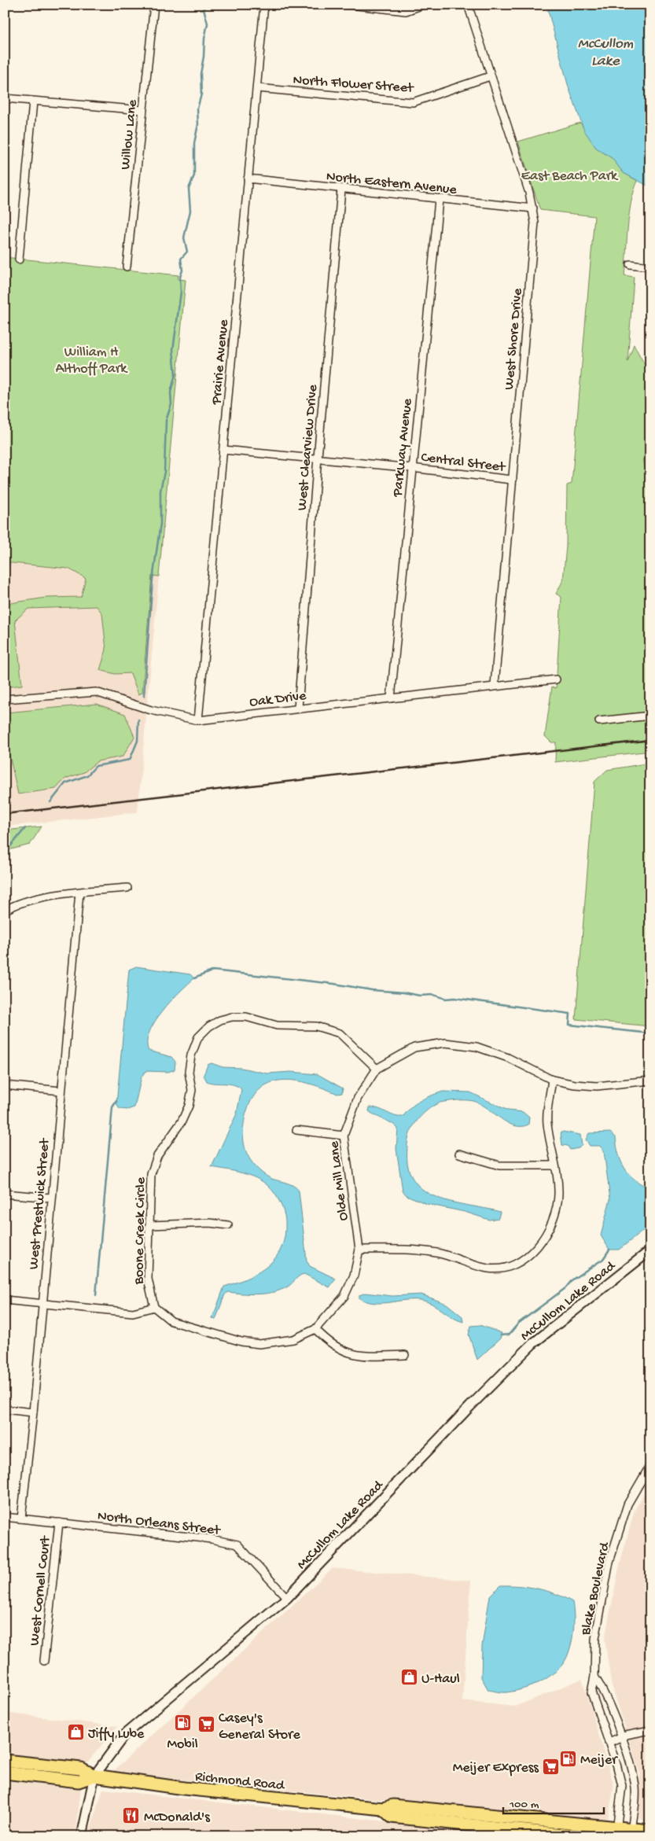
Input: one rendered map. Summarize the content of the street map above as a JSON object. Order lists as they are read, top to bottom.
{
  "streets": {
    "main road": ["Richmond Road"],
    "street": [
      "North Flower Street",
      "Willow Lane",
      "North Eastern Avenue",
      "West Shore Drive",
      "Prairie Avenue",
      "West Clearview Drive",
      "Parkway Avenue",
      "Central Street",
      "Oak Drive",
      "Olde Mill Lane",
      "West Prestwick Street",
      "Boone Creek Circle",
      "McCullom Lake Road",
      "North Orleans Street",
      "Blake Boulevard",
      "West Cornell Court"
    ]
  },
  "crossings": [
    ["North Flower Street", "West Shore Drive"],
    ["North Flower Street", "Prairie Avenue"],
    ["North Eastern Avenue", "West Shore Drive"],
    ["North Eastern Avenue", "Prairie Avenue"],
    ["North Eastern Avenue", "West Clearview Drive"],
    ["North Eastern Avenue", "Parkway Avenue"],
    ["West Shore Drive", "Central Street"],
    ["West Shore Drive", "Oak Drive"],
    ["Prairie Avenue", "Central Street"],
    ["Prairie Avenue", "Oak Drive"],
    ["West Clearview Drive", "Central Street"],
    ["West Clearview Drive", "Oak Drive"],
    ["Parkway Avenue", "Central Street"],
    ["Parkway Avenue", "Oak Drive"],
    ["Olde Mill Lane", "Boone Creek Circle"],
    ["West Prestwick Street", "North Orleans Street"],
    ["McCullom Lake Road", "North Orleans Street"],
    ["McCullom Lake Road", "Richmond Road"],
    ["North Orleans Street", "West Cornell Court"],
    ["Blake Boulevard", "Richmond Road"]
  ],
  "water": ["McCullom Lake"],
  "parks": ["East Beach Park", "William H Althoff Park"],
  "places": {
    "shop": ["U-Haul", "Jiffy Lube"],
    "fuel station": ["Mobil", "Meijer"],
    "supermarket": ["Casey's General Store", "Meijer Express"],
    "restaurant": ["McDonald's"]
  },
  "scale_bar": "100 m"
}
